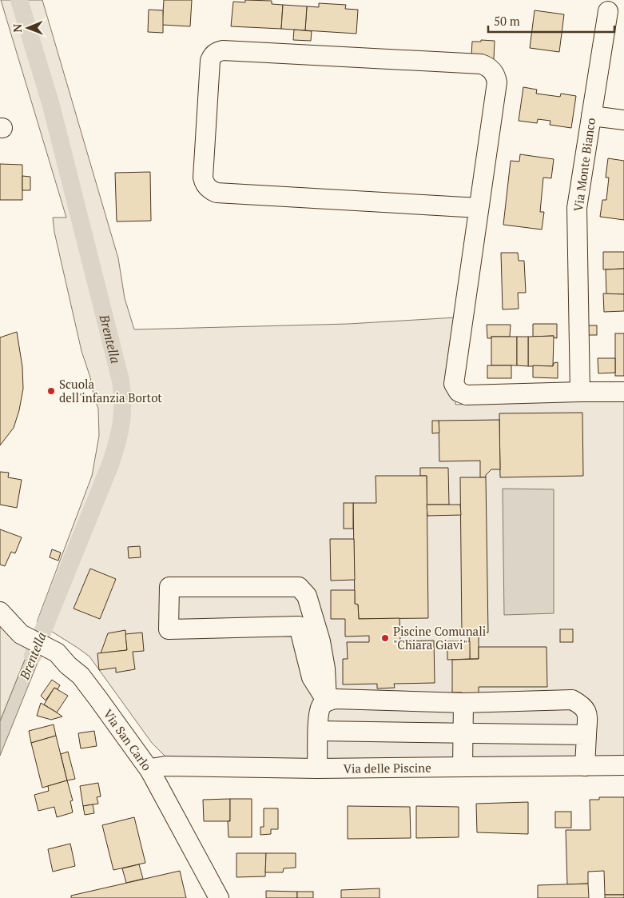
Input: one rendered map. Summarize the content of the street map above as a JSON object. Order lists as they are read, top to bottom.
{
  "streets": {
    "street": ["Via Monte Bianco", "Via San Carlo", "Via delle Piscine"]
  },
  "crossings": [
    ["Via San Carlo", "Via delle Piscine"]
  ],
  "water": ["Brentella"],
  "places": ["Scuola dell'infanzia Bortot", "Piscine Comunali \"Chiara Giavi\""],
  "scale_bar": "50 m",
  "north": "left"
}
